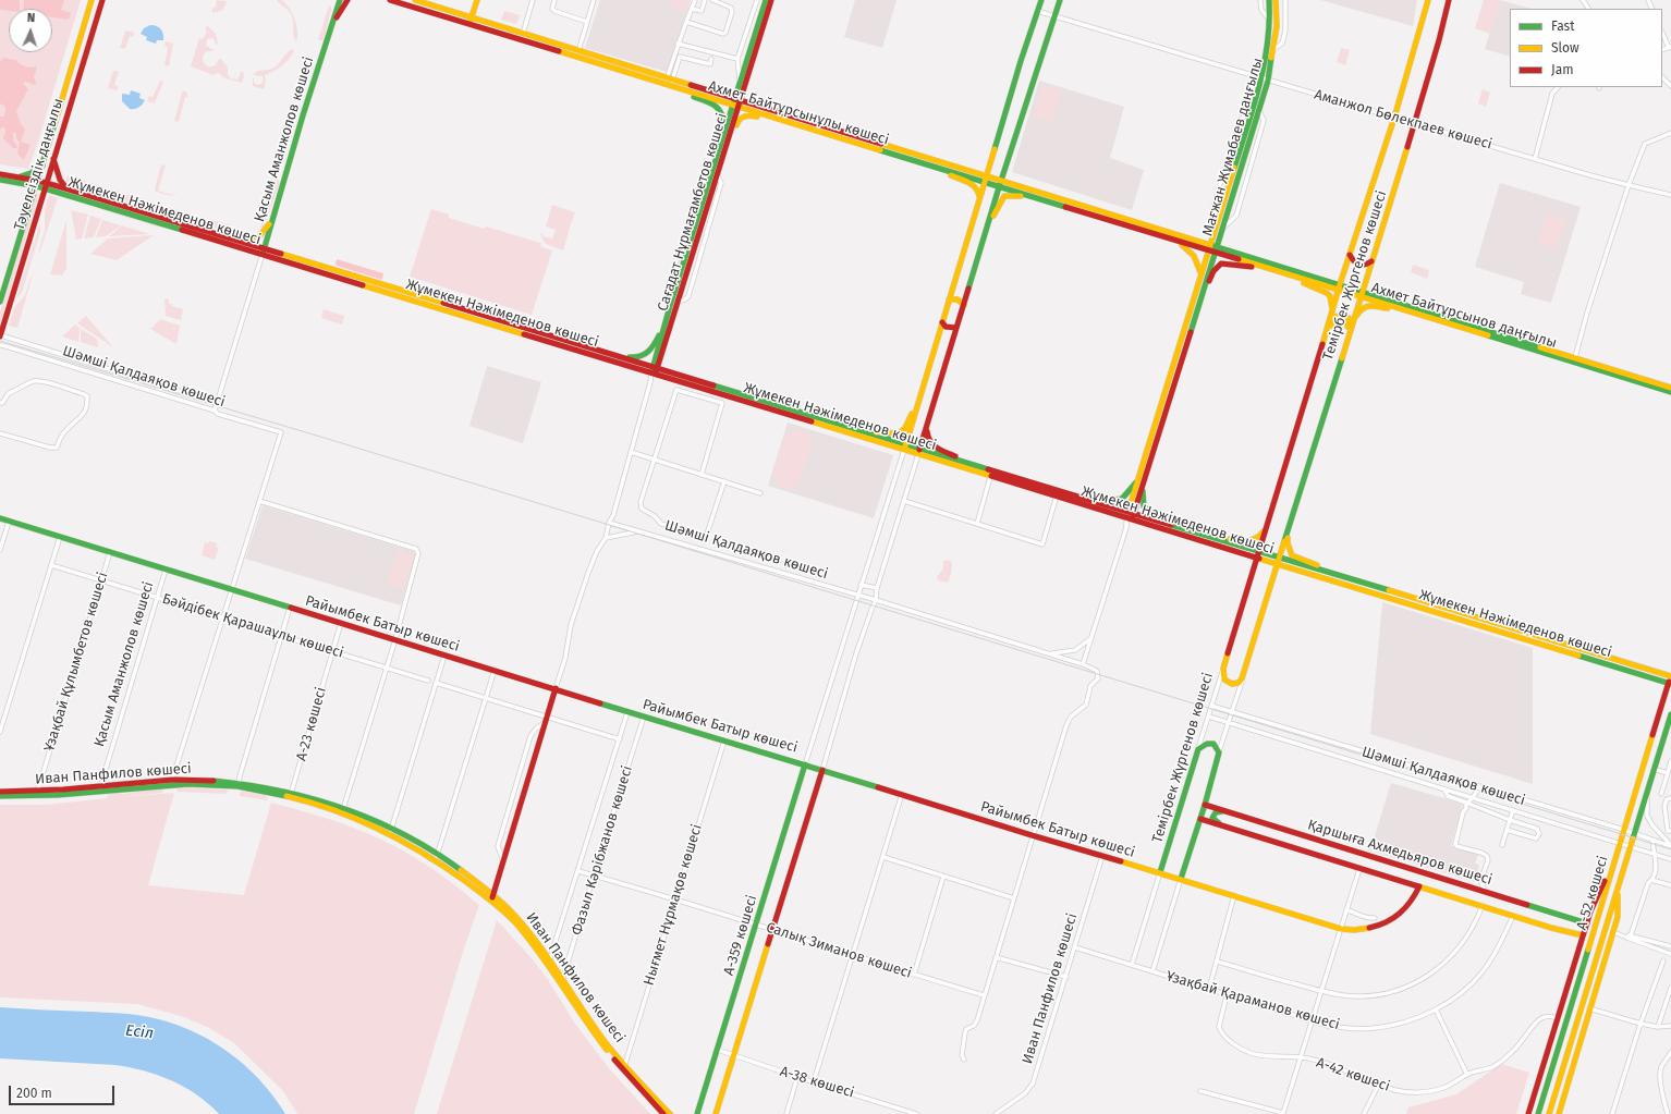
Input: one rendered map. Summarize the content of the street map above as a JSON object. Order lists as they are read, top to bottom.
{
  "streets": {
    "street": [
      "Ахмет Байтұрсынұлы көшесі",
      "Аманжол Бөлекпаев көшесі",
      "Қасым Аманжолов көшесі",
      "Мағжан Жұмабаев даңғылы",
      "Тәуелсіздік даңғылы",
      "Жұмекен Нәжімеденов көшесі",
      "Сағадат Нұрмағамбетов көшесі",
      "Темірбек Жүргенов көшесі",
      "Ахмет Байтұрсынов даңғылы",
      "Шәмші Қалдаяқов көшесі",
      "Райымбек Батыр көшесі",
      "Бәйдібек Қарашаұлы көшесі",
      "Ұзақбай Құлымбетов көшесі",
      "А-23 көшесі",
      "Иван Панфилов көшесі",
      "Фазыл Кәрібжанов көшесі",
      "Қаршыға Ахмедьяров көшесі",
      "А-52 көшесі",
      "Нығмет Нұрмақов көшесі",
      "А-359 көшесі",
      "Салық Зиманов көшесі",
      "Ұзақбай Қараманов көшесі",
      "А-42 көшесі",
      "А-38 көшесі"
    ]
  },
  "crossings": [
    ["Ахмет Байтұрсынұлы көшесі", "Сағадат Нұрмағамбетов көшесі"],
    ["Ахмет Байтұрсынұлы көшесі", "Ахмет Байтұрсынов даңғылы"],
    ["Аманжол Бөлекпаев көшесі", "Мағжан Жұмабаев даңғылы"],
    ["Аманжол Бөлекпаев көшесі", "Темірбек Жүргенов көшесі"],
    ["Қасым Аманжолов көшесі", "Жұмекен Нәжімеденов көшесі"],
    ["Қасым Аманжолов көшесі", "Шәмші Қалдаяқов көшесі"],
    ["Қасым Аманжолов көшесі", "Райымбек Батыр көшесі"],
    ["Қасым Аманжолов көшесі", "Бәйдібек Қарашаұлы көшесі"],
    ["Қасым Аманжолов көшесі", "Иван Панфилов көшесі"],
    ["Мағжан Жұмабаев даңғылы", "Жұмекен Нәжімеденов көшесі"],
    ["Мағжан Жұмабаев даңғылы", "Ахмет Байтұрсынов даңғылы"],
    ["Тәуелсіздік даңғылы", "Жұмекен Нәжімеденов көшесі"],
    ["Тәуелсіздік даңғылы", "Шәмші Қалдаяқов көшесі"],
    ["Жұмекен Нәжімеденов көшесі", "Сағадат Нұрмағамбетов көшесі"],
    ["Жұмекен Нәжімеденов көшесі", "Темірбек Жүргенов көшесі"],
    ["Жұмекен Нәжімеденов көшесі", "А-52 көшесі"],
    ["Сағадат Нұрмағамбетов көшесі", "Шәмші Қалдаяқов көшесі"],
    ["Сағадат Нұрмағамбетов көшесі", "Райымбек Батыр көшесі"],
    ["Темірбек Жүргенов көшесі", "Ахмет Байтұрсынов даңғылы"],
    ["Темірбек Жүргенов көшесі", "Шәмші Қалдаяқов көшесі"],
    ["Темірбек Жүргенов көшесі", "Райымбек Батыр көшесі"],
    ["Темірбек Жүргенов көшесі", "Қаршыға Ахмедьяров көшесі"],
    ["Темірбек Жүргенов көшесі", "Ұзақбай Қараманов көшесі"],
    ["Шәмші Қалдаяқов көшесі", "А-52 көшесі"],
    ["Райымбек Батыр көшесі", "Ұзақбай Құлымбетов көшесі"],
    ["Райымбек Батыр көшесі", "А-23 көшесі"],
    ["Райымбек Батыр көшесі", "Иван Панфилов көшесі"],
    ["Райымбек Батыр көшесі", "Фазыл Кәрібжанов көшесі"],
    ["Райымбек Батыр көшесі", "Қаршыға Ахмедьяров көшесі"],
    ["Райымбек Батыр көшесі", "Нығмет Нұрмақов көшесі"],
    ["Райымбек Батыр көшесі", "А-359 көшесі"],
    ["Бәйдібек Қарашаұлы көшесі", "Ұзақбай Құлымбетов көшесі"],
    ["Бәйдібек Қарашаұлы көшесі", "А-23 көшесі"],
    ["Ұзақбай Құлымбетов көшесі", "Иван Панфилов көшесі"],
    ["А-23 көшесі", "Иван Панфилов көшесі"],
    ["Иван Панфилов көшесі", "Фазыл Кәрібжанов көшесі"],
    ["Иван Панфилов көшесі", "Нығмет Нұрмақов көшесі"],
    ["Иван Панфилов көшесі", "Ұзақбай Қараманов көшесі"],
    ["Фазыл Кәрібжанов көшесі", "Салық Зиманов көшесі"],
    ["Қаршыға Ахмедьяров көшесі", "Ұзақбай Қараманов көшесі"],
    ["Нығмет Нұрмақов көшесі", "Салық Зиманов көшесі"],
    ["А-359 көшесі", "Салық Зиманов көшесі"],
    ["А-359 көшесі", "А-38 көшесі"],
    ["Ұзақбай Қараманов көшесі", "А-42 көшесі"]
  ],
  "water": ["Есіл"],
  "legend": ["Fast", "Slow", "Jam"],
  "scale_bar": "200 m",
  "north": "top"
}
